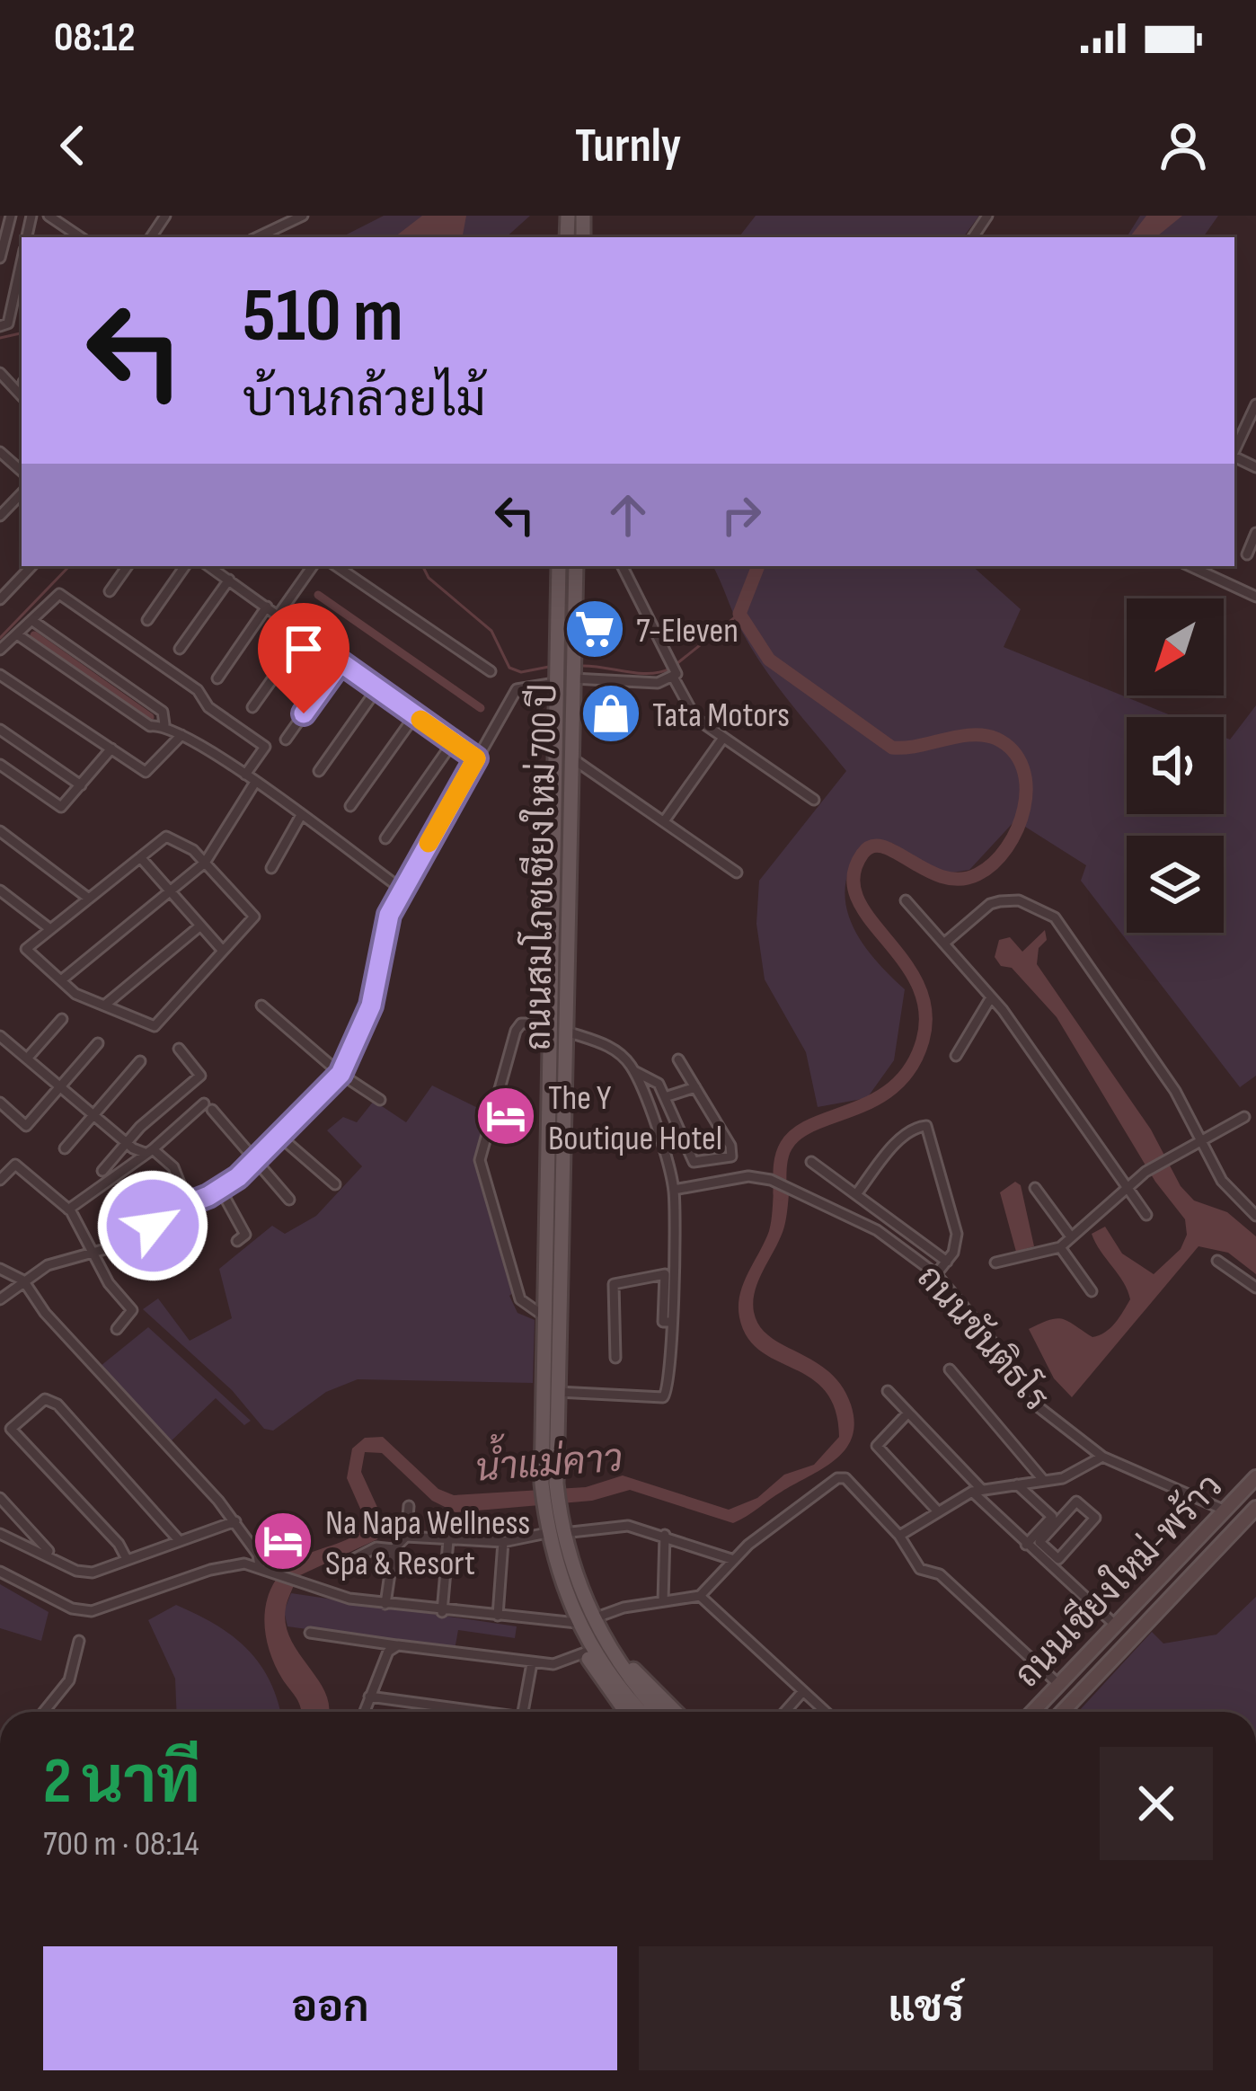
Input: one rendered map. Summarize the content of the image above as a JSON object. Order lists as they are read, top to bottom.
{
  "streets": {
    "main road": ["ถนนสมโภชเชียงใหม่ 700 ปี", "ถนนเชียงใหม่-พร้าว"],
    "street": ["ถนนขันติธโร"]
  },
  "crossings": [
    ["ถนนขันติธโร", "ถนนเชียงใหม่-พร้าว"]
  ],
  "water": ["น้ำแม่คาว"],
  "places": {
    "supermarket": ["7-Eleven"],
    "shop": ["Tata Motors"],
    "hotel": ["The Y Boutique Hotel", "Na Napa Wellness Spa & Resort"]
  },
  "north": "bottom left",
  "page": {
    "status": "08:12",
    "header": "Turnly",
    "turn": ["510 m", "บ้านกล้วยไม้"],
    "heading": ["2 นาที", "700 m · 08:14"],
    "buttons": ["ออก", "แชร์"]
  }
}
